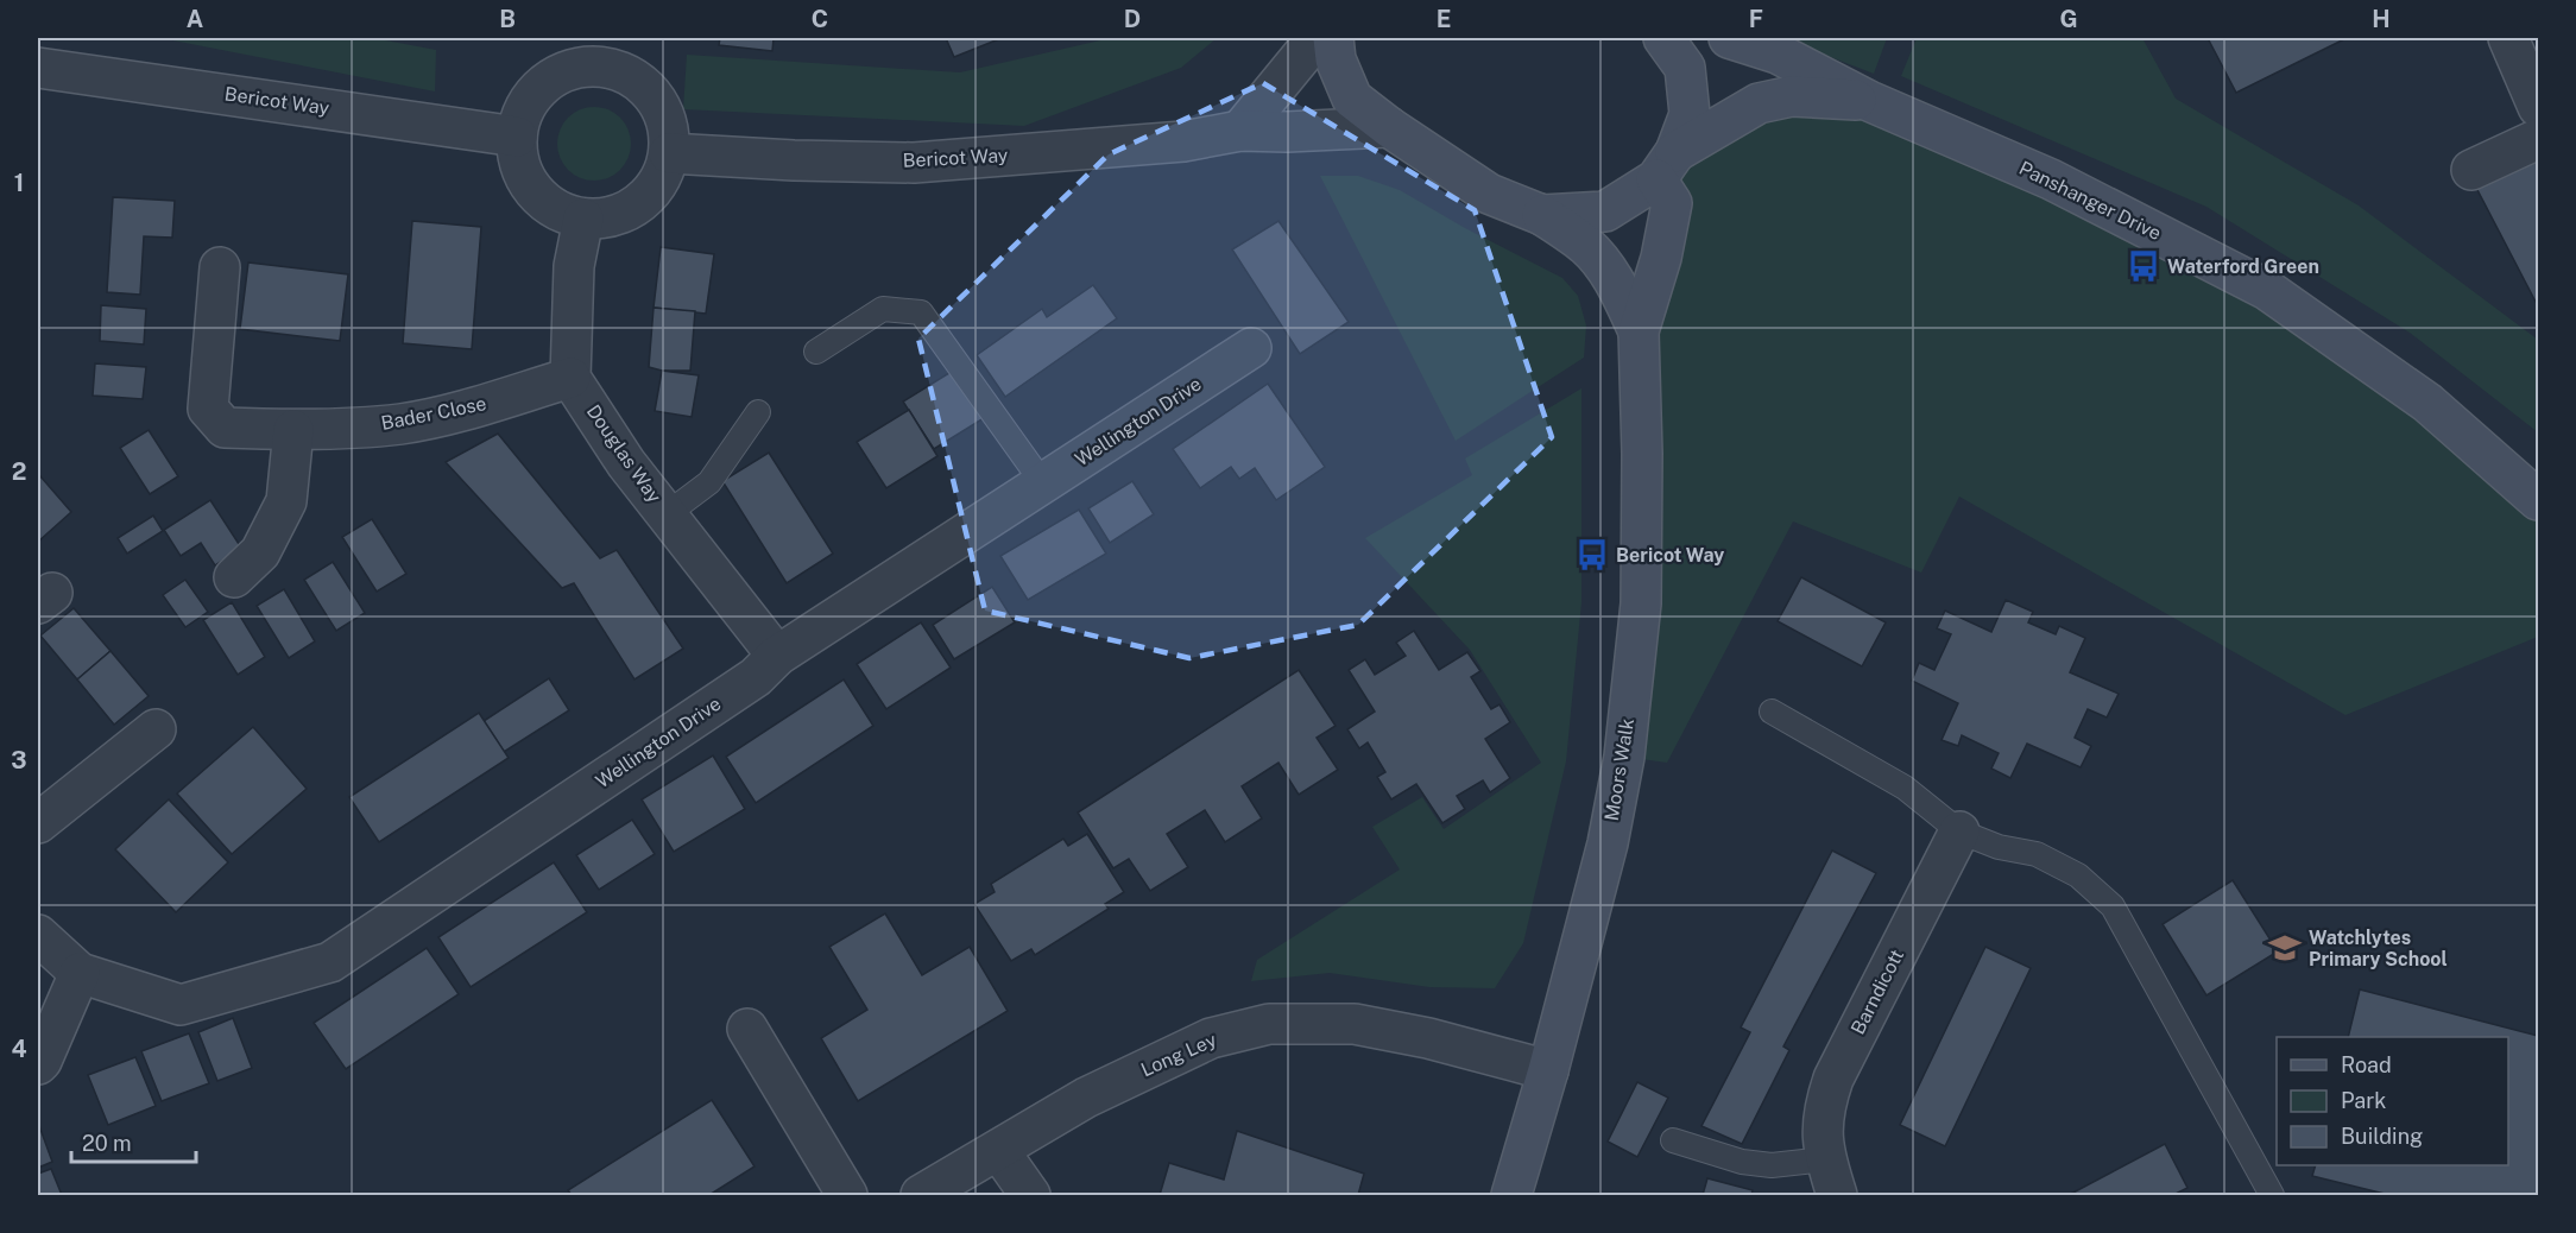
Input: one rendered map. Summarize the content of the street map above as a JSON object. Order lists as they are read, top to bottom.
{
  "streets": {
    "street": [
      "Bericot Way",
      "Panshanger Drive",
      "Bader Close",
      "Wellington Drive",
      "Douglas Way",
      "Moors Walk",
      "Barndicott",
      "Long Ley"
    ]
  },
  "crossings": [
    ["Panshanger Drive", "Moors Walk"],
    ["Bader Close", "Douglas Way"],
    ["Wellington Drive", "Douglas Way"],
    ["Moors Walk", "Long Ley"]
  ],
  "places": {
    "bus stop": ["Waterford Green", "Bericot Way"],
    "school or university": ["Watchlytes Primary School"]
  },
  "legend": ["Road", "Park", "Building"],
  "scale_bar": "20 m",
  "grid": {
    "columns": [
      "A",
      "B",
      "C",
      "D",
      "E",
      "F",
      "G",
      "H"
    ],
    "rows": [
      "1",
      "2",
      "3",
      "4"
    ]
  }
}
